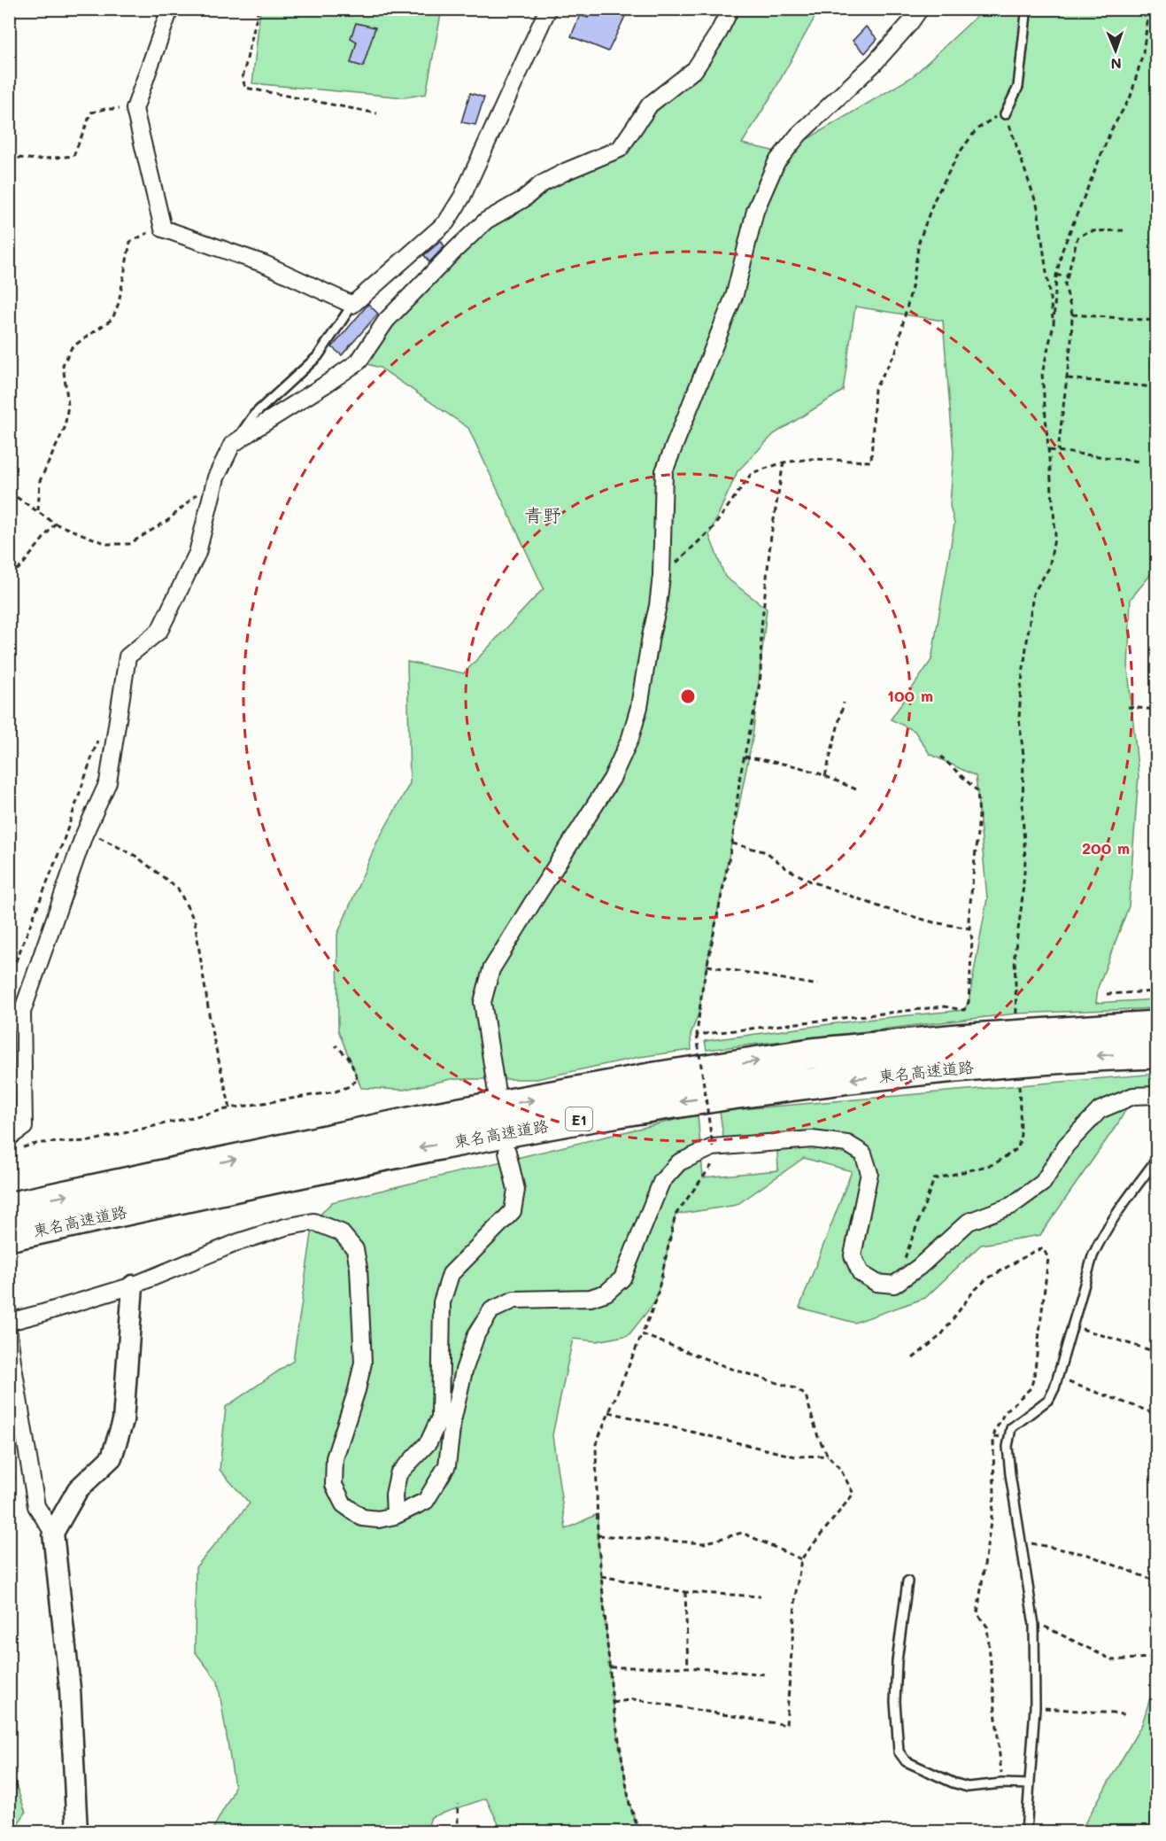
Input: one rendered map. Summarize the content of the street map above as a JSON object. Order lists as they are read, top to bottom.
{
  "streets": {
    "highway": ["東名高速道路", "E1"]
  },
  "districts": ["青野"],
  "north": "bottom",
  "rings": ["100 m", "200 m"]
}
